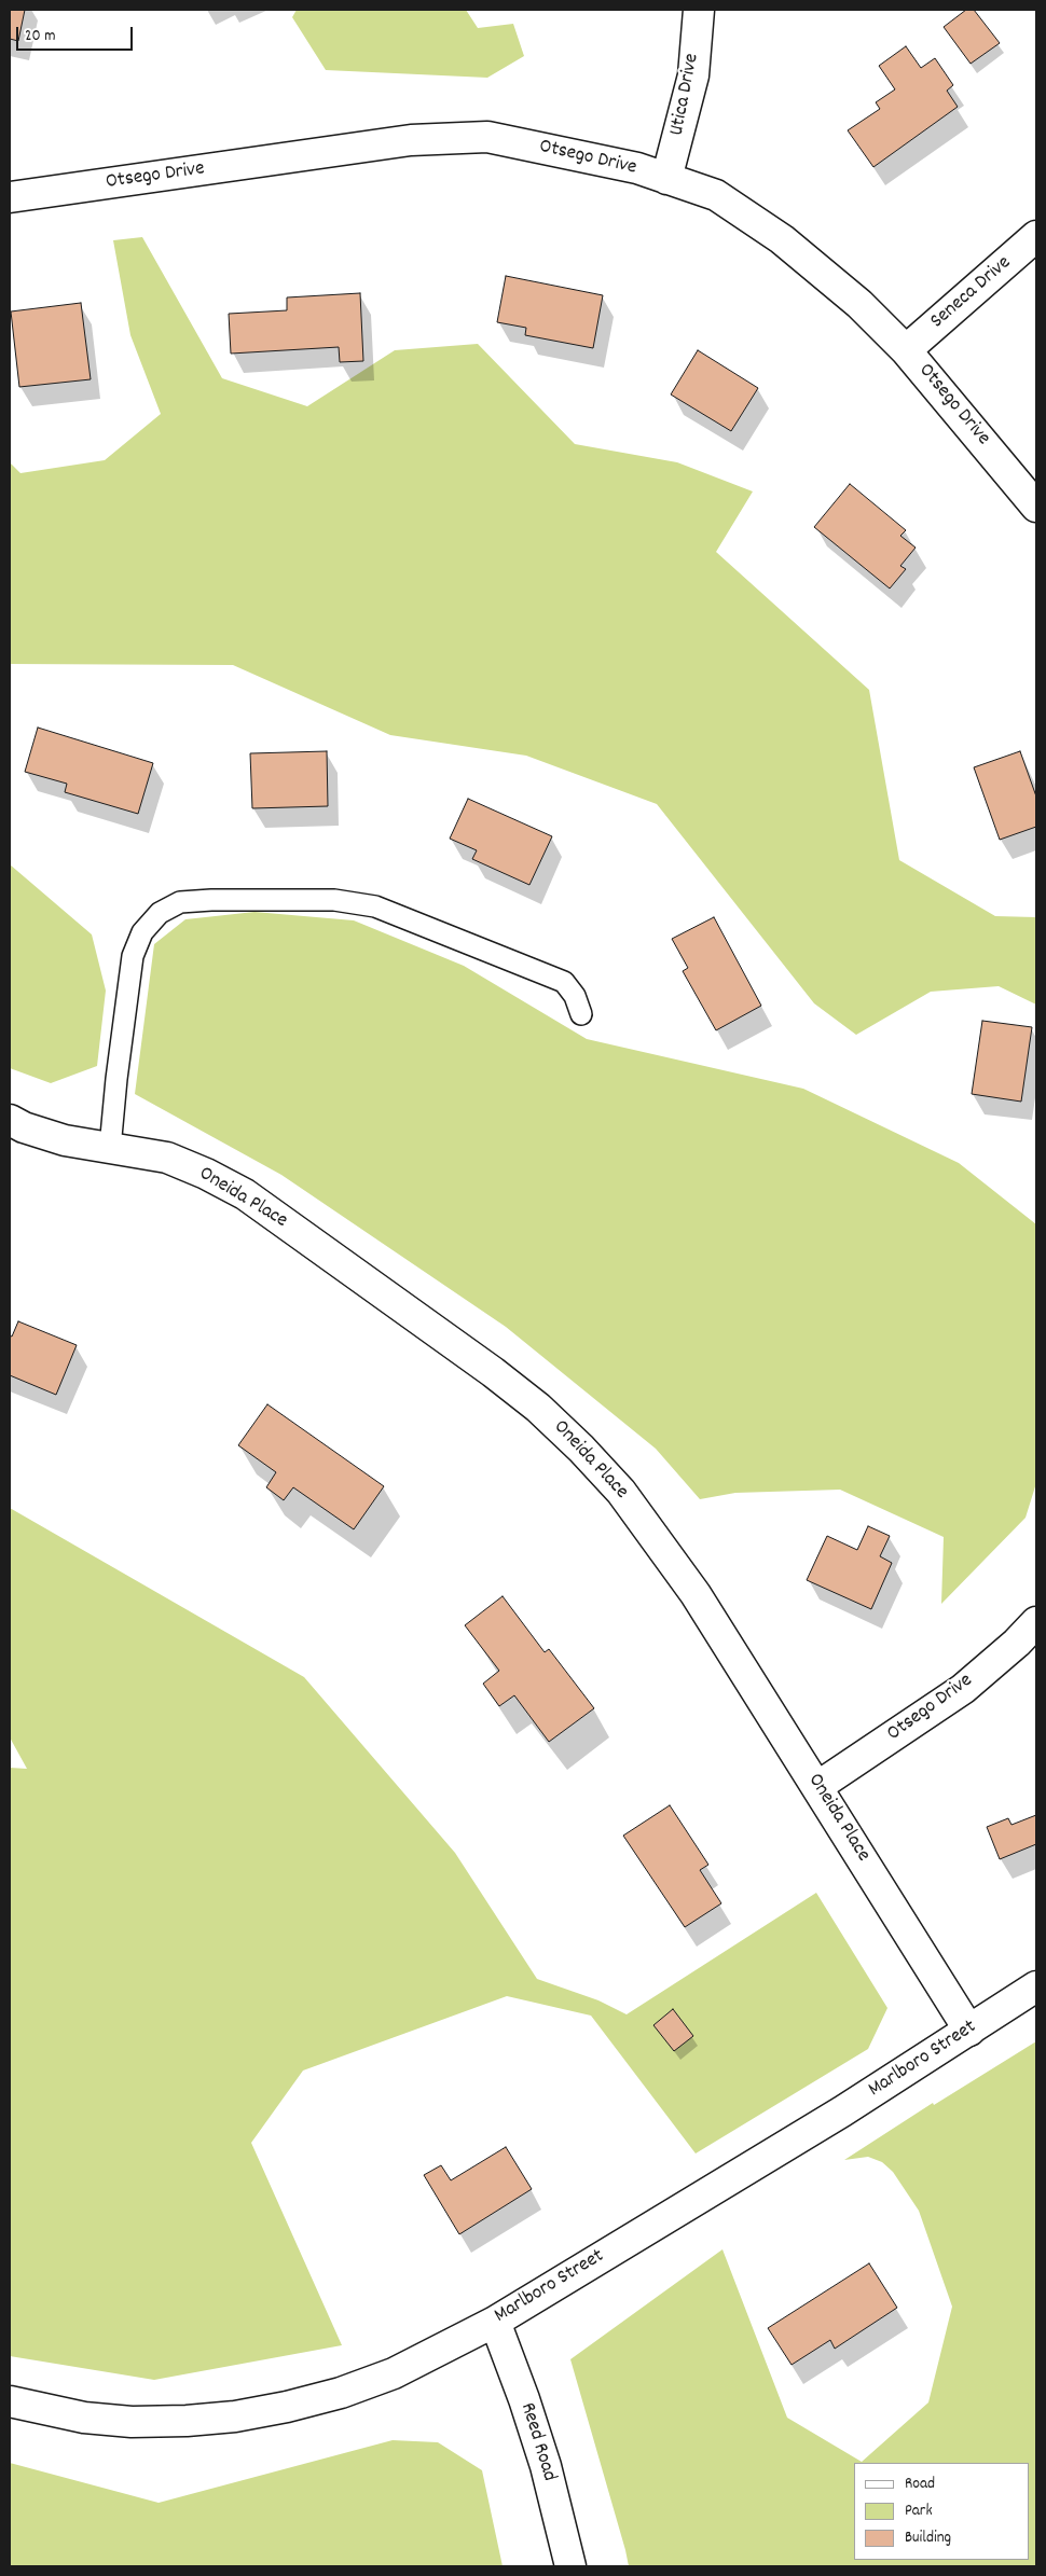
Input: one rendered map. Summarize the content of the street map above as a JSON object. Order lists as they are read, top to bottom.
{
  "streets": {
    "street": [
      "Utica Drive",
      "Otsego Drive",
      "Seneca Drive",
      "Oneida Place",
      "Marlboro Street",
      "Reed Road"
    ]
  },
  "crossings": [
    ["Utica Drive", "Otsego Drive"],
    ["Otsego Drive", "Seneca Drive"],
    ["Otsego Drive", "Oneida Place"],
    ["Oneida Place", "Marlboro Street"],
    ["Marlboro Street", "Reed Road"]
  ],
  "legend": ["Road", "Park", "Building"],
  "scale_bar": "20 m"
}
